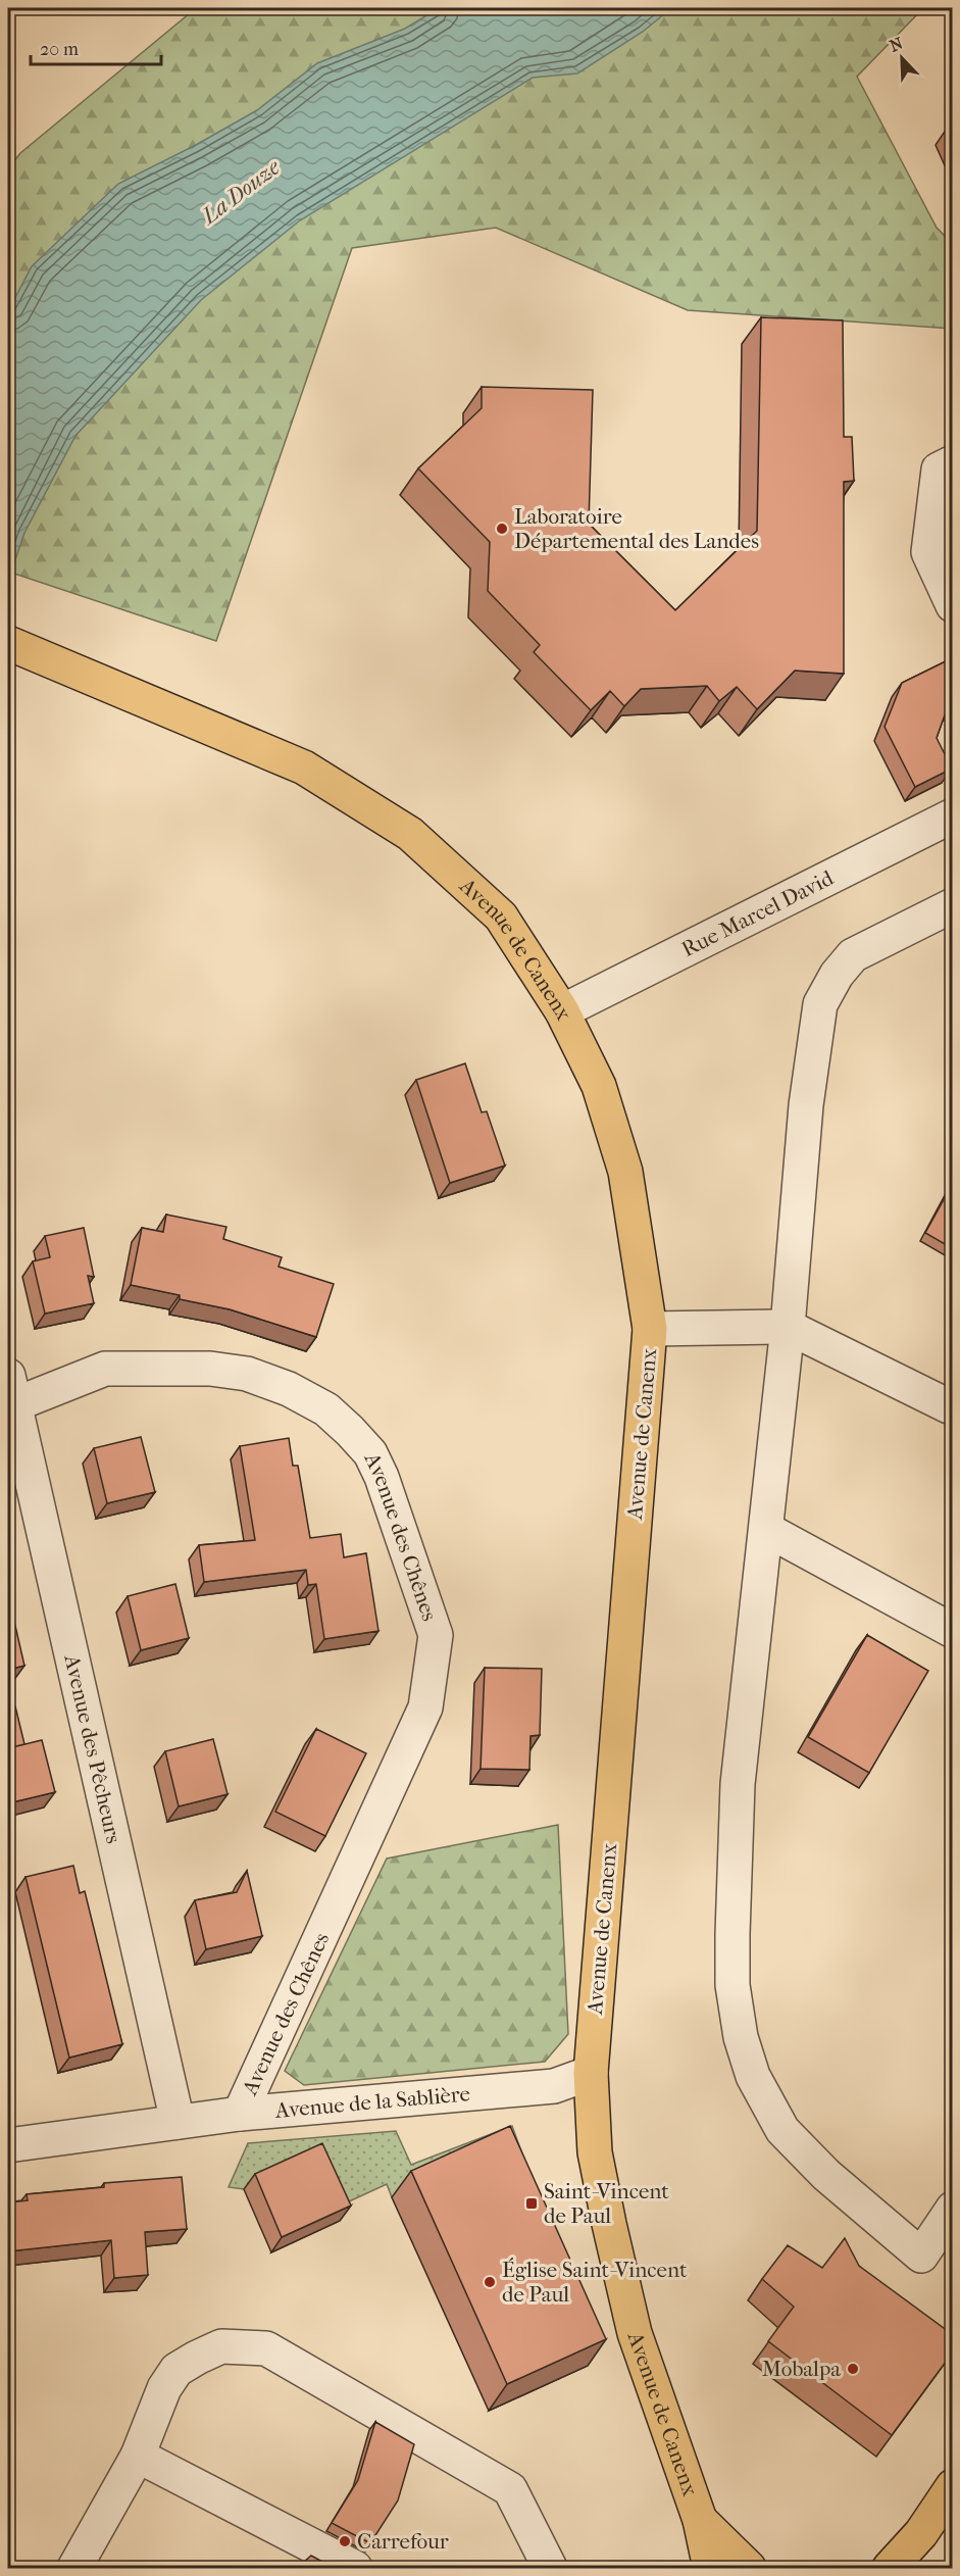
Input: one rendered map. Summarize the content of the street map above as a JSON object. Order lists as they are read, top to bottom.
{
  "streets": {
    "main road": ["Avenue de Canenx"],
    "street": [
      "Rue Marcel David",
      "Avenue des Chênes",
      "Avenue des Pêcheurs",
      "Avenue de la Sablière"
    ]
  },
  "crossings": [
    ["Rue Marcel David", "Avenue de Canenx"],
    ["Avenue de Canenx", "Avenue de la Sablière"],
    ["Avenue des Chênes", "Avenue des Pêcheurs"],
    ["Avenue des Chênes", "Avenue de la Sablière"],
    ["Avenue des Pêcheurs", "Avenue de la Sablière"]
  ],
  "water": ["La Douze"],
  "places": {
    "other": [
      "Laboratoire Départemental des Landes",
      "Église Saint-Vincent de Paul",
      "Mobalpa",
      "Carrefour"
    ],
    "transit": ["Saint-Vincent de Paul"]
  },
  "scale_bar": "20 m",
  "north": "top left"
}
